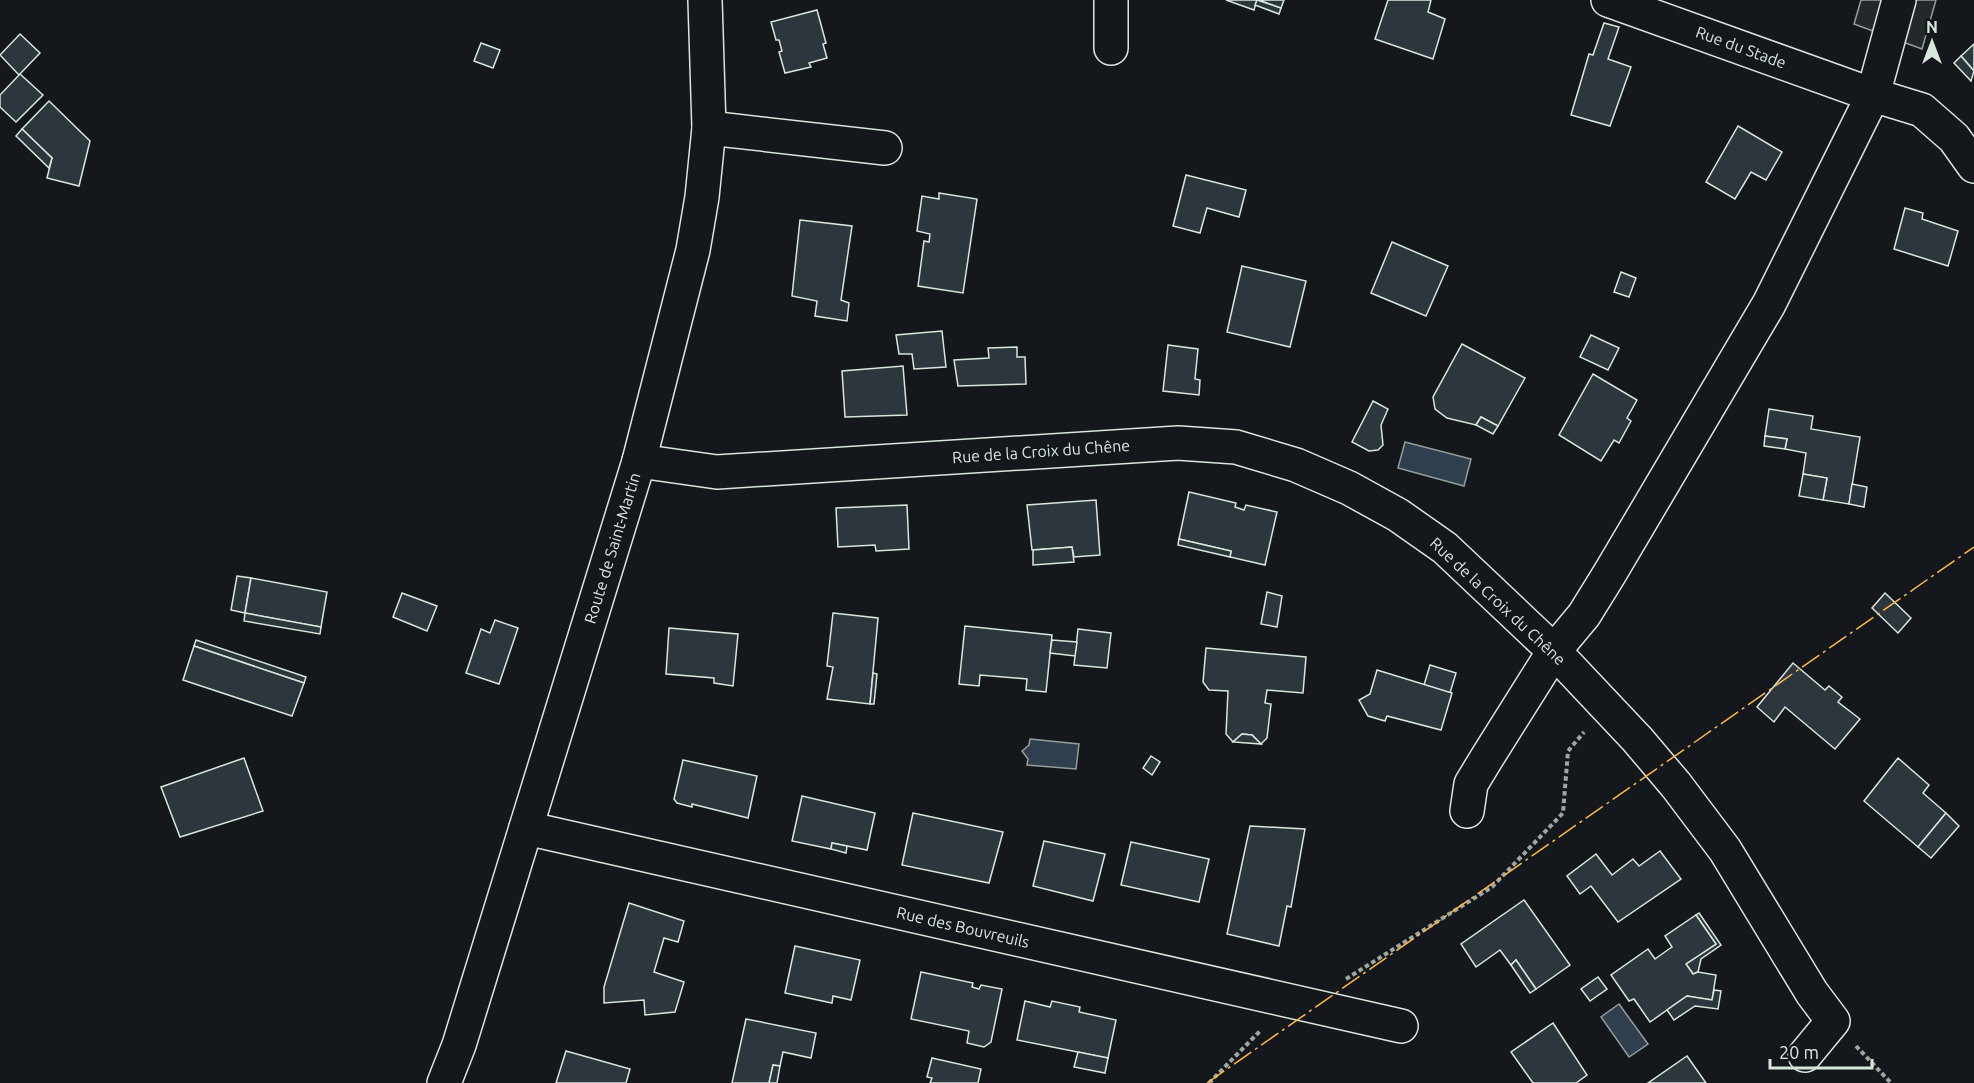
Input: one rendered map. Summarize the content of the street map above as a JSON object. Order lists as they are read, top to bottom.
{
  "streets": {
    "street": [
      "Rue du Stade",
      "Rue de la Croix du Chêne",
      "Route de Saint-Martin",
      "Rue des Bouvreuils"
    ]
  },
  "crossings": [
    ["Rue de la Croix du Chêne", "Route de Saint-Martin"],
    ["Route de Saint-Martin", "Rue des Bouvreuils"]
  ],
  "scale_bar": "20 m",
  "north": "top"
}
